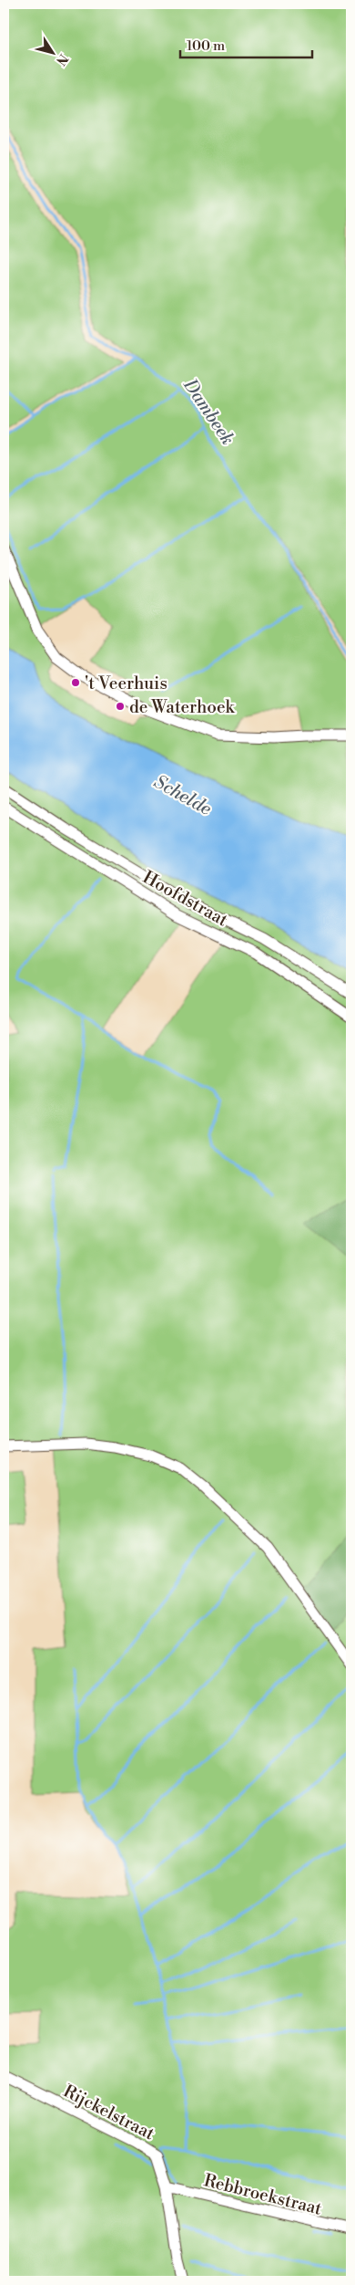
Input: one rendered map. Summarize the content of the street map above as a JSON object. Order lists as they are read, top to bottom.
{
  "streets": {
    "street": ["Hoofdstraat", "Rijckelstraat", "Rebbroekstraat"]
  },
  "crossings": [
    ["Rijckelstraat", "Rebbroekstraat"]
  ],
  "water": ["Dambeek", "Schelde"],
  "places": ["'t Veerhuis", "de Waterhoek"],
  "scale_bar": "100 m",
  "north": "bottom right"
}
